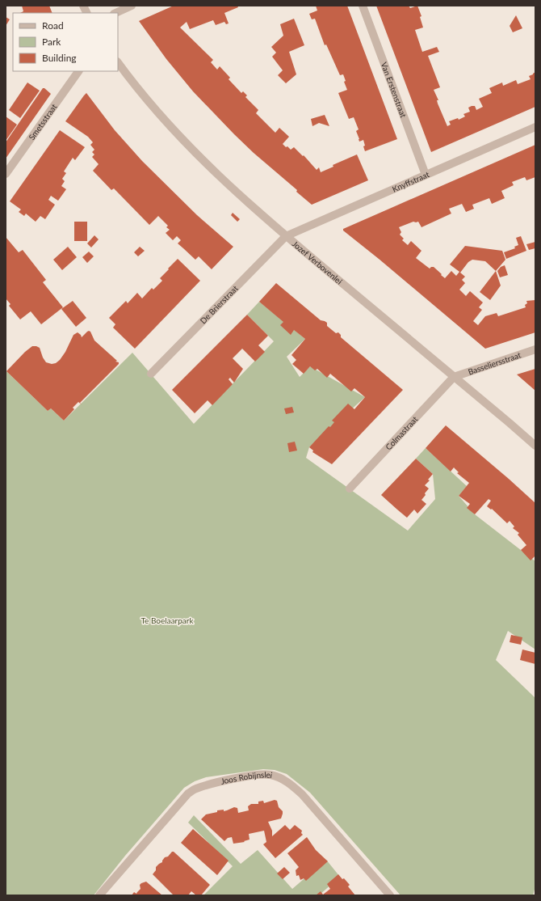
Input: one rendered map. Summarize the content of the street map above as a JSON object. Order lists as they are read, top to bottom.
{
  "streets": {
    "street": [
      "Van Erstenstraat",
      "Smetsstraat",
      "Knyffstraat",
      "Jozef Verbovenlei",
      "De Brierstraat",
      "Basseliersstraat",
      "Colmastraat",
      "Joos Robijnslei"
    ]
  },
  "crossings": [
    ["Van Erstenstraat", "Knyffstraat"],
    ["Knyffstraat", "Jozef Verbovenlei"],
    ["Knyffstraat", "De Brierstraat"],
    ["Jozef Verbovenlei", "De Brierstraat"],
    ["Jozef Verbovenlei", "Basseliersstraat"],
    ["Jozef Verbovenlei", "Colmastraat"],
    ["Basseliersstraat", "Colmastraat"]
  ],
  "parks": ["Te Boelaarpark"],
  "legend": ["Road", "Park", "Building"]
}
